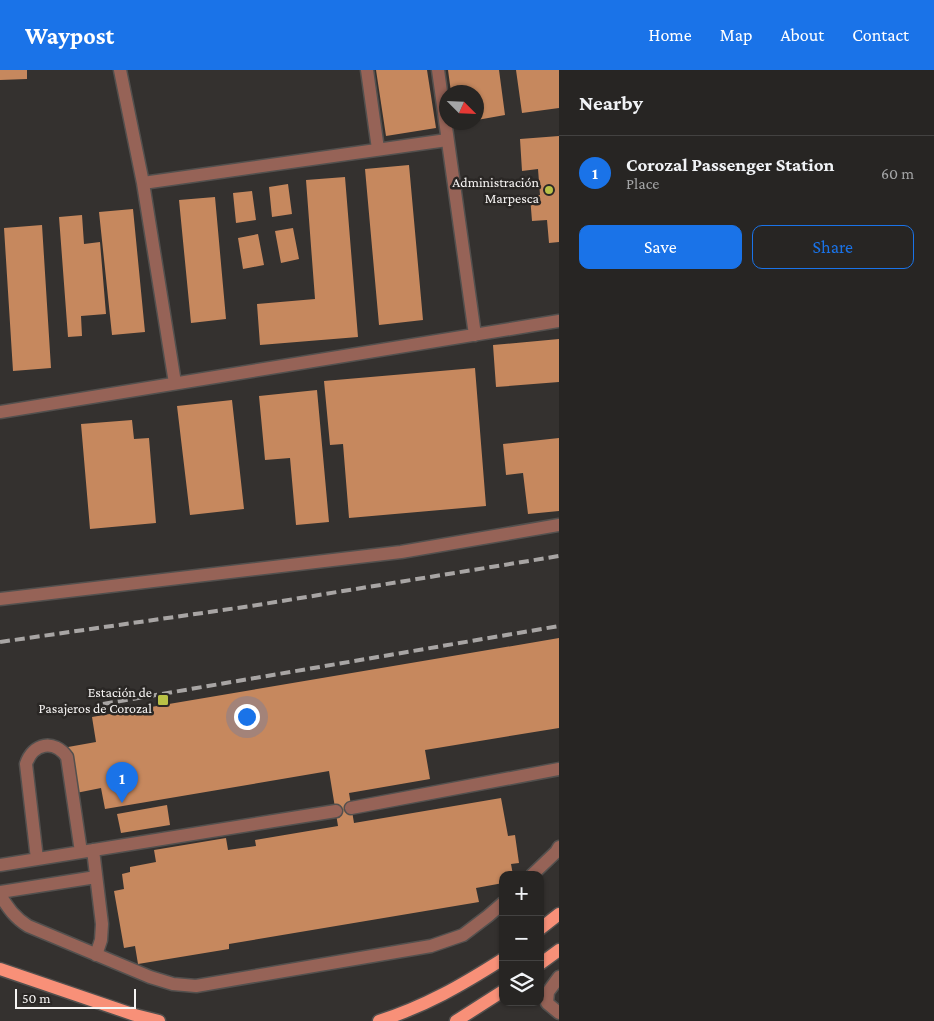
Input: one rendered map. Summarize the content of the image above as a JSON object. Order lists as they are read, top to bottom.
{
  "places": {
    "other": ["Administración Marpesca"],
    "transit": ["Estación de Pasajeros de Corozal"]
  },
  "scale_bar": "50 m",
  "north": "bottom right",
  "page": {
    "header": "Waypost",
    "nav": [
      "Home",
      "Map",
      "About",
      "Contact"
    ],
    "heading": "Nearby",
    "list": [
      {
        "mark": "1",
        "name": "Corozal Passenger Station",
        "note": "Place",
        "value": "60 m"
      }
    ],
    "buttons": ["Save", "Share"],
    "pins": "1",
    "map_buttons": ["+", "−"],
    "scale": "50 m"
  }
}
